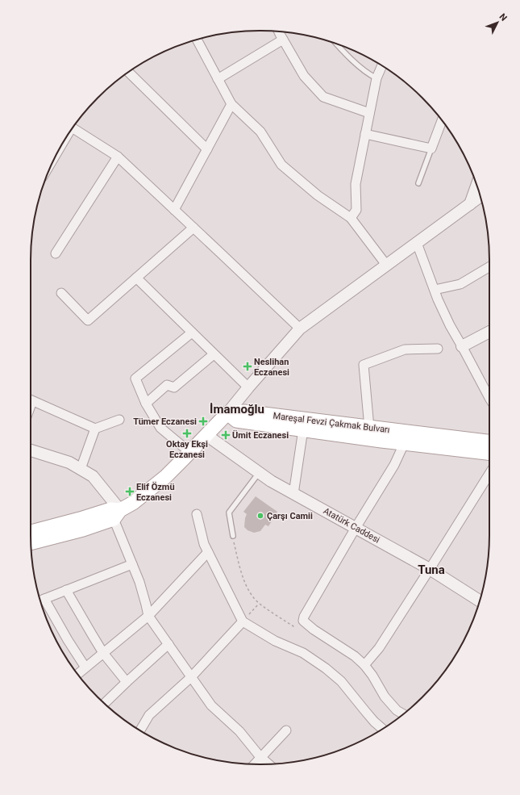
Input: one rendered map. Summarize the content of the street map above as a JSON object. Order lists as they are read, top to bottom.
{
  "streets": {
    "main road": ["Mareşal Fevzi Çakmak Bulvarı"],
    "street": ["Atatürk Caddesi"]
  },
  "districts": ["İmamoğlu", "Tuna"],
  "places": {
    "health": [
      "Neslihan Eczanesi",
      "Tümer Eczanesi",
      "Oktay Ekşi Eczanesi",
      "Ümit Eczanesi",
      "Elif Özmü Eczanesi"
    ],
    "other": ["Çarşı Camii"]
  },
  "north": "top right"
}
